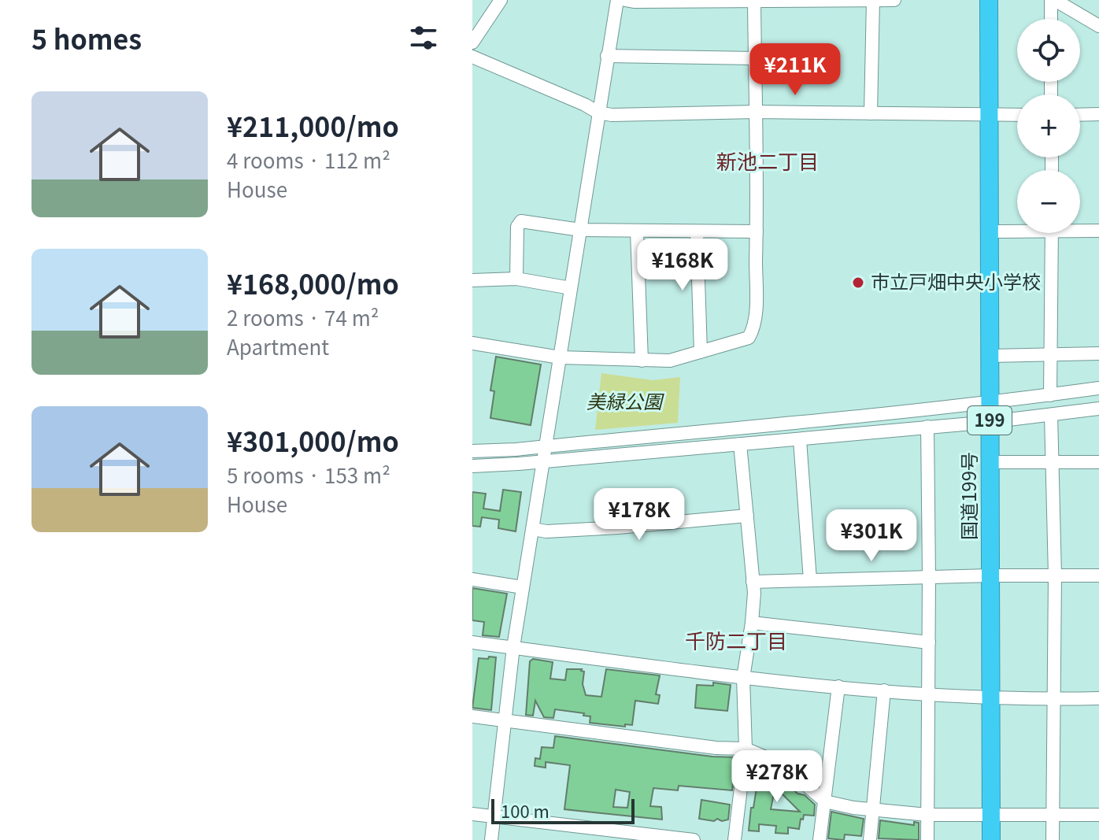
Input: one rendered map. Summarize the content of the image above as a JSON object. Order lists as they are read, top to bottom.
{
  "streets": {
    "highway": ["199", "国道199号"]
  },
  "districts": ["新池二丁目", "千防二丁目"],
  "parks": ["美緑公園"],
  "places": ["市立戸畑中央小学校"],
  "scale_bar": "100 m",
  "page": {
    "heading": "5 homes",
    "map_buttons": ["+", "−"],
    "price": [
      "¥211K",
      "¥168K",
      "¥178K",
      "¥301K",
      "¥278K"
    ],
    "list": [
      {
        "name": "¥211,000/mo",
        "note": "4 rooms · 112 m² · House"
      },
      {
        "name": "¥168,000/mo",
        "note": "2 rooms · 74 m² · Apartment"
      },
      {
        "name": "¥301,000/mo",
        "note": "5 rooms · 153 m² · House"
      }
    ],
    "scale": "100 m"
  }
}
